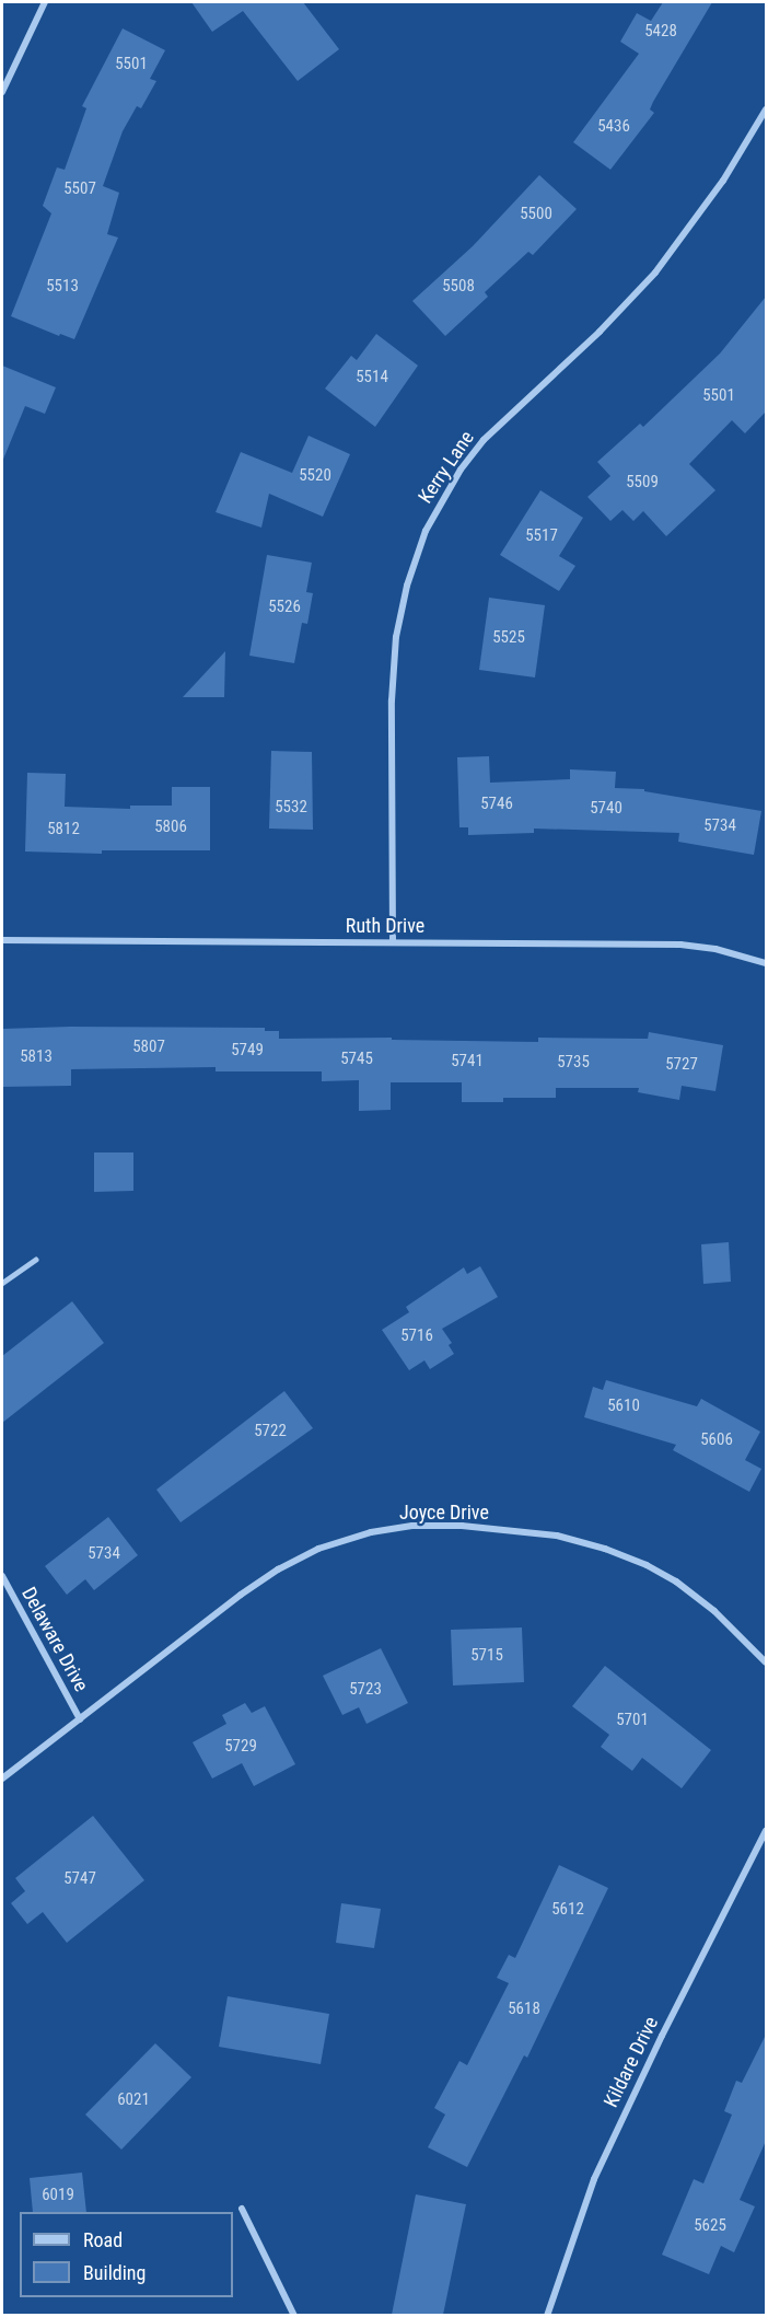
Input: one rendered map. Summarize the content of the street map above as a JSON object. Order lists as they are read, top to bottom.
{
  "streets": {
    "street": [
      "Kerry Lane",
      "Ruth Drive",
      "Joyce Drive",
      "Delaware Drive",
      "Kildare Drive"
    ]
  },
  "crossings": [
    ["Kerry Lane", "Ruth Drive"],
    ["Joyce Drive", "Delaware Drive"]
  ],
  "house_numbers": [
    "5428",
    "5501",
    "5436",
    "5507",
    "5500",
    "5513",
    "5508",
    "5514",
    "5501",
    "5520",
    "5509",
    "5517",
    "5526",
    "5525",
    "5746",
    "5532",
    "5740",
    "5734",
    "5806",
    "5812",
    "5807",
    "5749",
    "5813",
    "5745",
    "5741",
    "5735",
    "5727",
    "5716",
    "5610",
    "5722",
    "5606",
    "5734",
    "5715",
    "5723",
    "5701",
    "5729",
    "5747",
    "5612",
    "5618",
    "6021",
    "6019",
    "5625"
  ],
  "legend": ["Road", "Building"]
}
